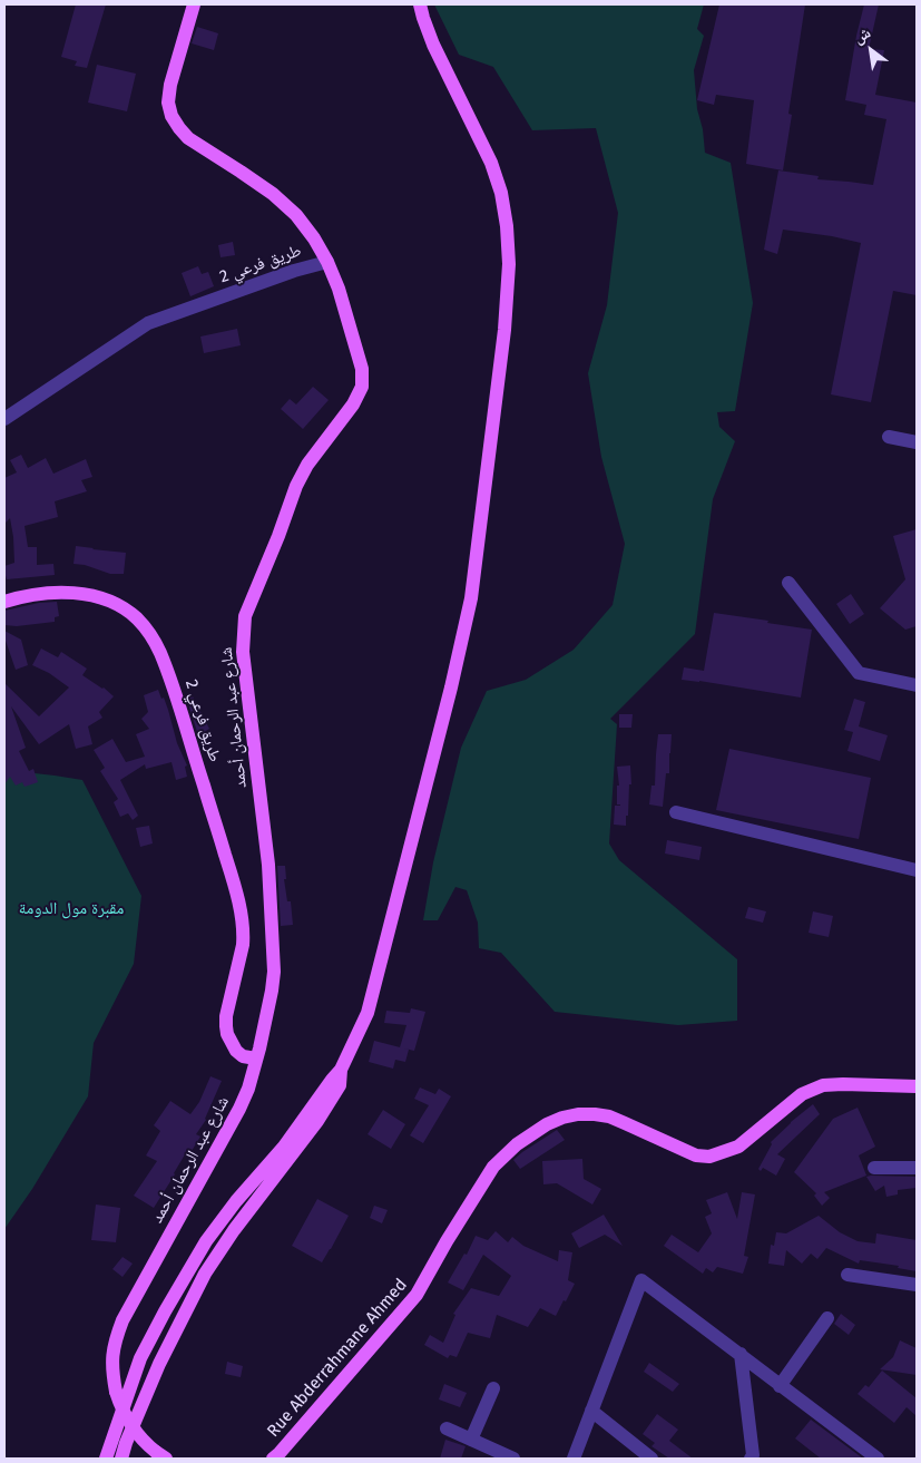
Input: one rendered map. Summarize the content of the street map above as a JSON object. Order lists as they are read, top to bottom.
{
  "streets": {
    "main road": ["طريق فرعي 2", "شارع عبد الرحمان أحمد", "Rue Abderrahmane Ahmed"]
  },
  "crossings": [
    ["طريق فرعي 2", "شارع عبد الرحمان أحمد"]
  ],
  "parks": ["مقبرة مول الدومة"],
  "north": "top left"
}
